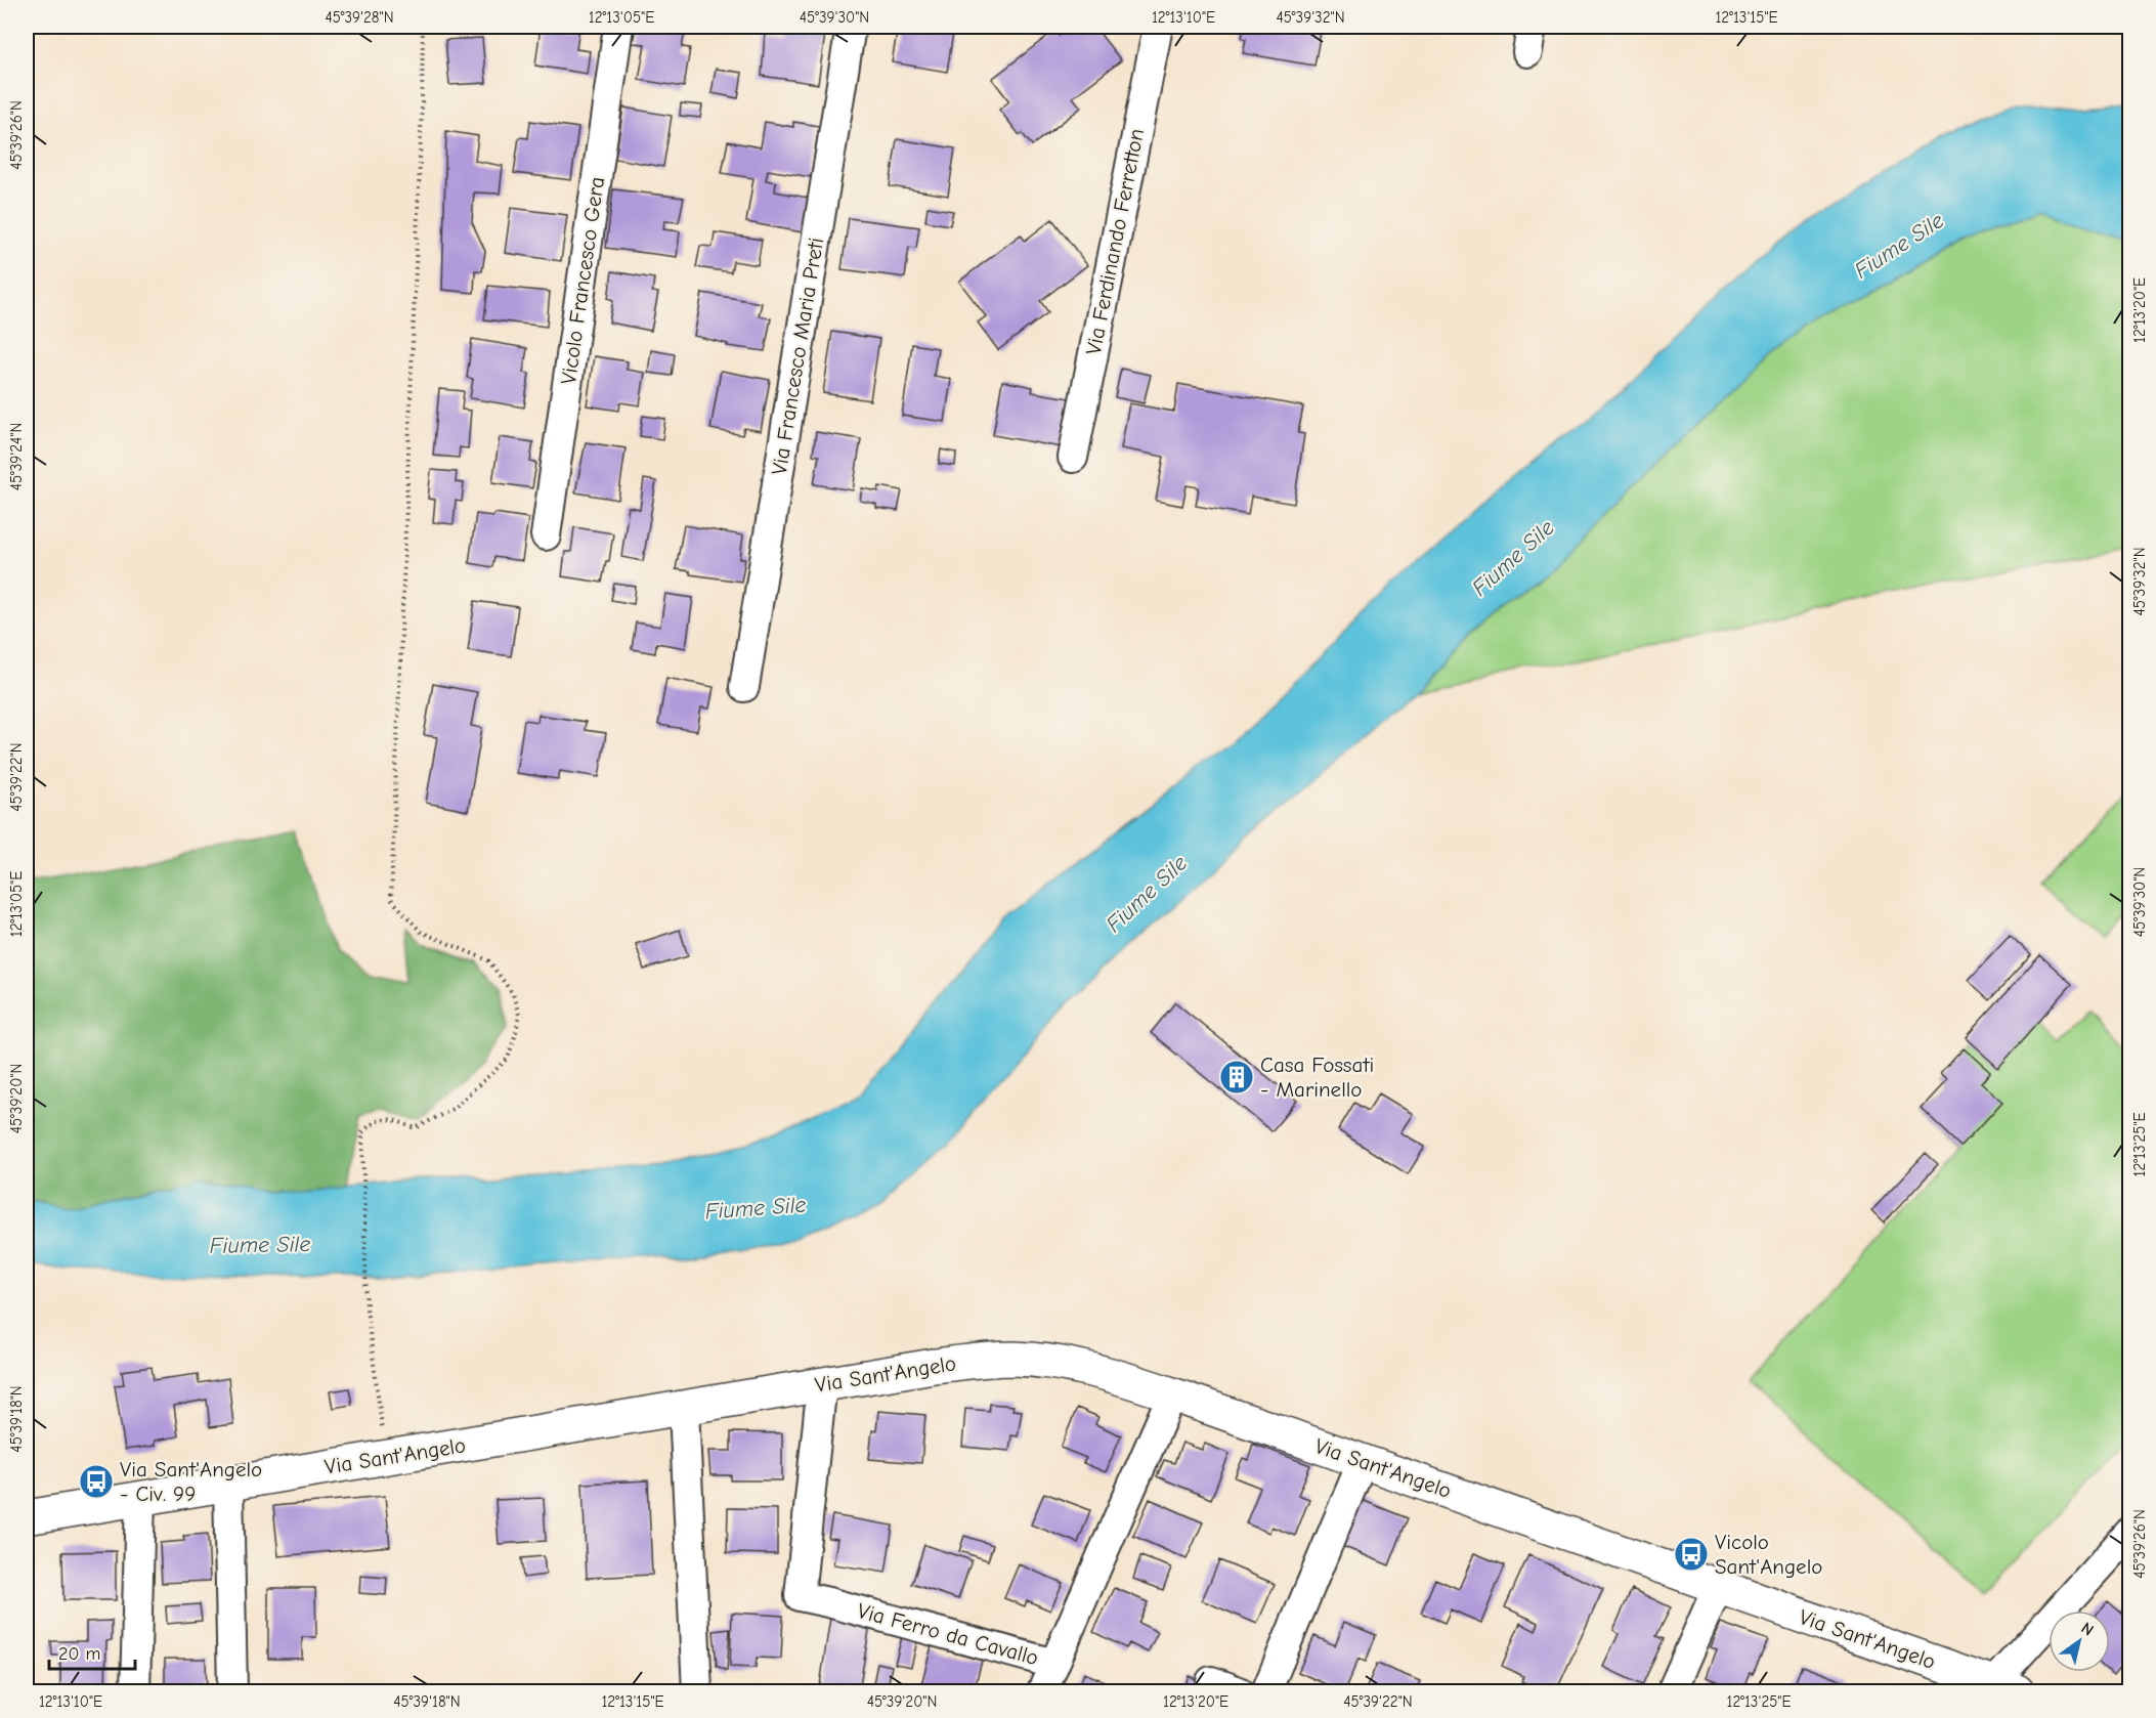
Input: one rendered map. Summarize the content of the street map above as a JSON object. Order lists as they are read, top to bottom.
{
  "streets": {
    "street": [
      "Via Ferdinando Ferretton",
      "Vicolo Francesco Gera",
      "Via Francesco Maria Preti",
      "Via Sant'Angelo",
      "Via Ferro da Cavallo"
    ]
  },
  "crossings": [
    ["Via Sant'Angelo", "Via Ferro da Cavallo"]
  ],
  "water": ["Fiume Sile"],
  "places": {
    "building": ["Casa Fossati - Marinello"],
    "bus stop": ["Via Sant'Angelo - Civ. 99", "Vicolo Sant'Angelo"]
  },
  "scale_bar": "20 m",
  "north": "top right",
  "coordinates": [
    "45°39'28\"N",
    "12°13'05\"E",
    "45°39'30\"N",
    "12°13'10\"E",
    "45°39'32\"N",
    "12°13'15\"E",
    "45°39'26\"N",
    "12°13'20\"E",
    "45°39'24\"N",
    "45°39'22\"N",
    "45°39'20\"N",
    "12°13'25\"E",
    "45°39'18\"N"
  ]
}
